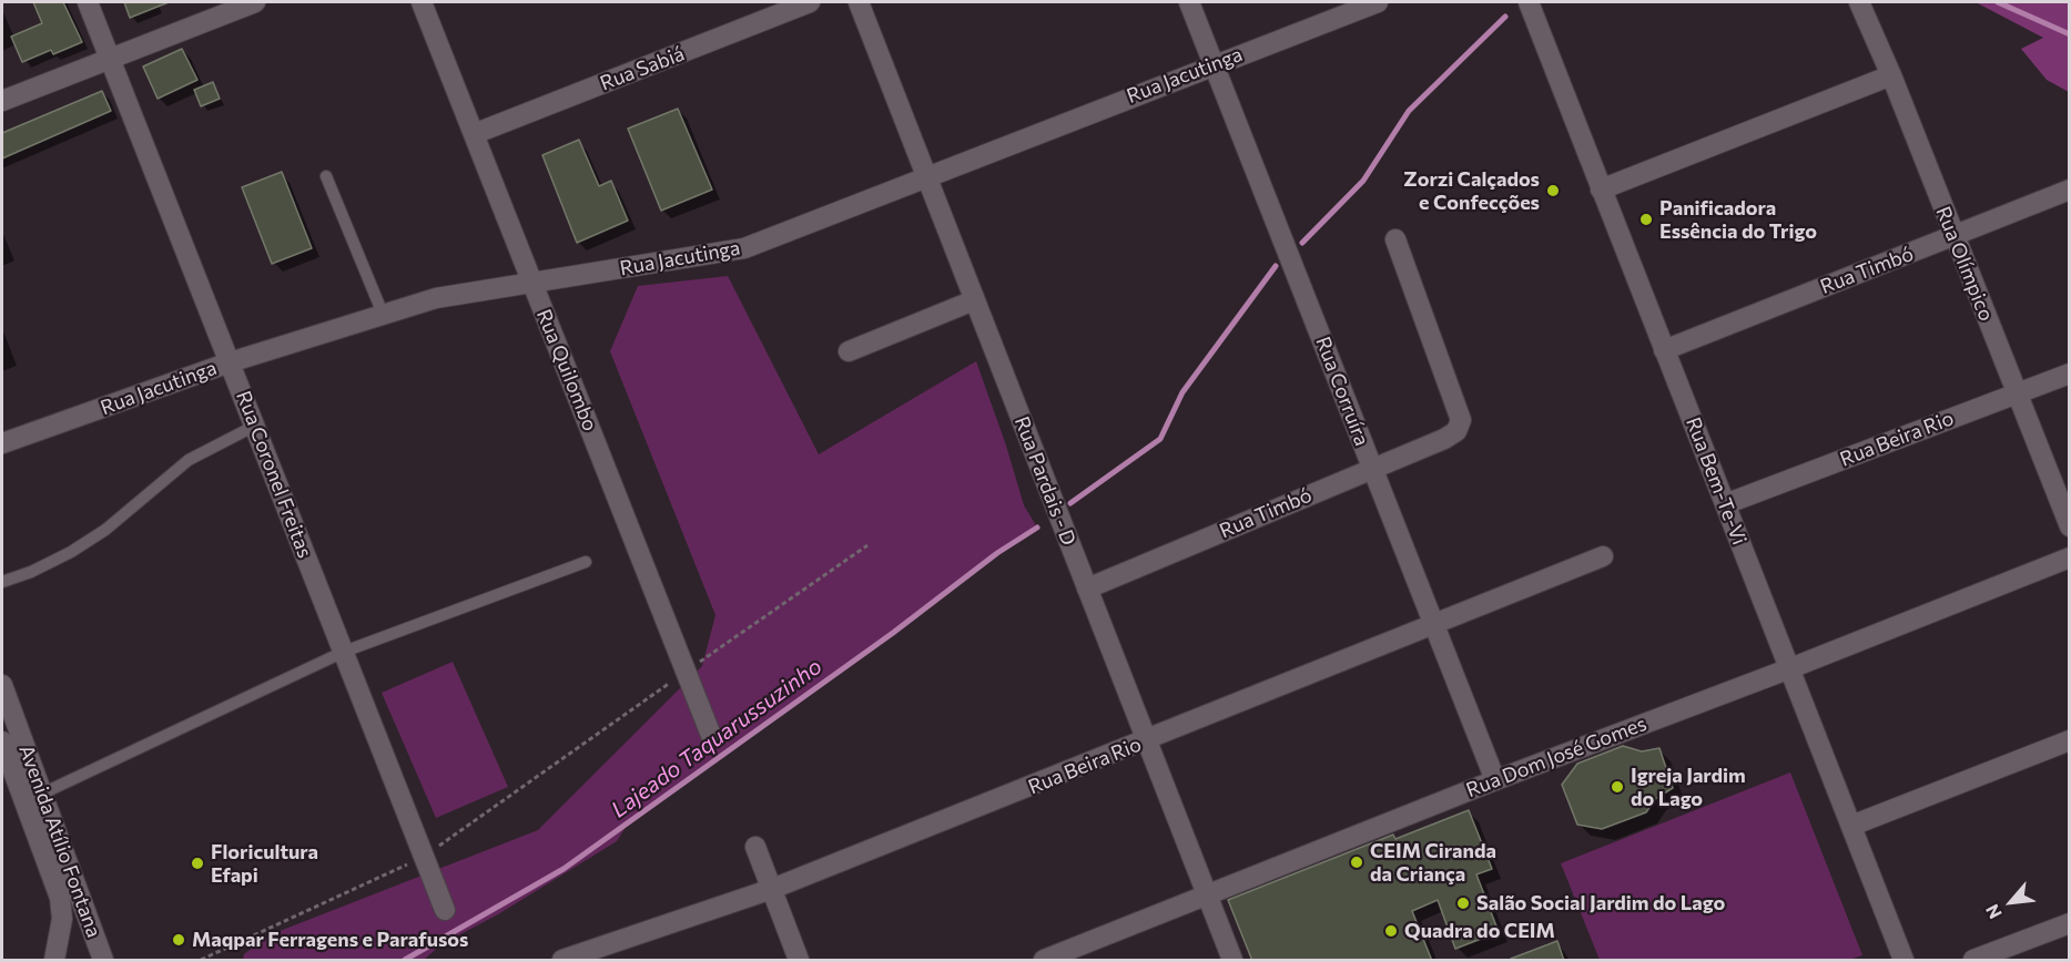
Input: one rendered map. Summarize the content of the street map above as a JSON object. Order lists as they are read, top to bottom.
{
  "streets": {
    "street": [
      "Rua Sabiá",
      "Rua Jacutinga",
      "Rua Olímpico",
      "Rua Timbó",
      "Rua Quilombo",
      "Rua Corruíra",
      "Rua Beira Rio",
      "Rua Coronel Freitas",
      "Rua Pardais - D",
      "Rua Bem-Te-Vi",
      "Rua Dom José Gomes",
      "Avenida Atílio Fontana"
    ]
  },
  "crossings": [
    ["Rua Sabiá", "Rua Quilombo"],
    ["Rua Jacutinga", "Rua Quilombo"],
    ["Rua Jacutinga", "Rua Corruíra"],
    ["Rua Jacutinga", "Rua Coronel Freitas"],
    ["Rua Jacutinga", "Rua Pardais - D"],
    ["Rua Olímpico", "Rua Timbó"],
    ["Rua Olímpico", "Rua Beira Rio"],
    ["Rua Timbó", "Rua Corruíra"],
    ["Rua Timbó", "Rua Pardais - D"],
    ["Rua Timbó", "Rua Bem-Te-Vi"],
    ["Rua Corruíra", "Rua Beira Rio"],
    ["Rua Corruíra", "Rua Dom José Gomes"],
    ["Rua Beira Rio", "Rua Pardais - D"],
    ["Rua Beira Rio", "Rua Bem-Te-Vi"],
    ["Rua Pardais - D", "Rua Dom José Gomes"],
    ["Rua Bem-Te-Vi", "Rua Dom José Gomes"]
  ],
  "water": ["Lajeado Taquarussuzinho"],
  "places": [
    "Zorzi Calçados e Confecções",
    "Panificadora Essência do Trigo",
    "Igreja Jardim do Lago",
    "CEIM Ciranda da Criança",
    "Floricultura Efapi",
    "Salão Social Jardim do Lago",
    "Quadra do CEIM",
    "Maqpar Ferragens e Parafusos"
  ],
  "north": "bottom left"
}
